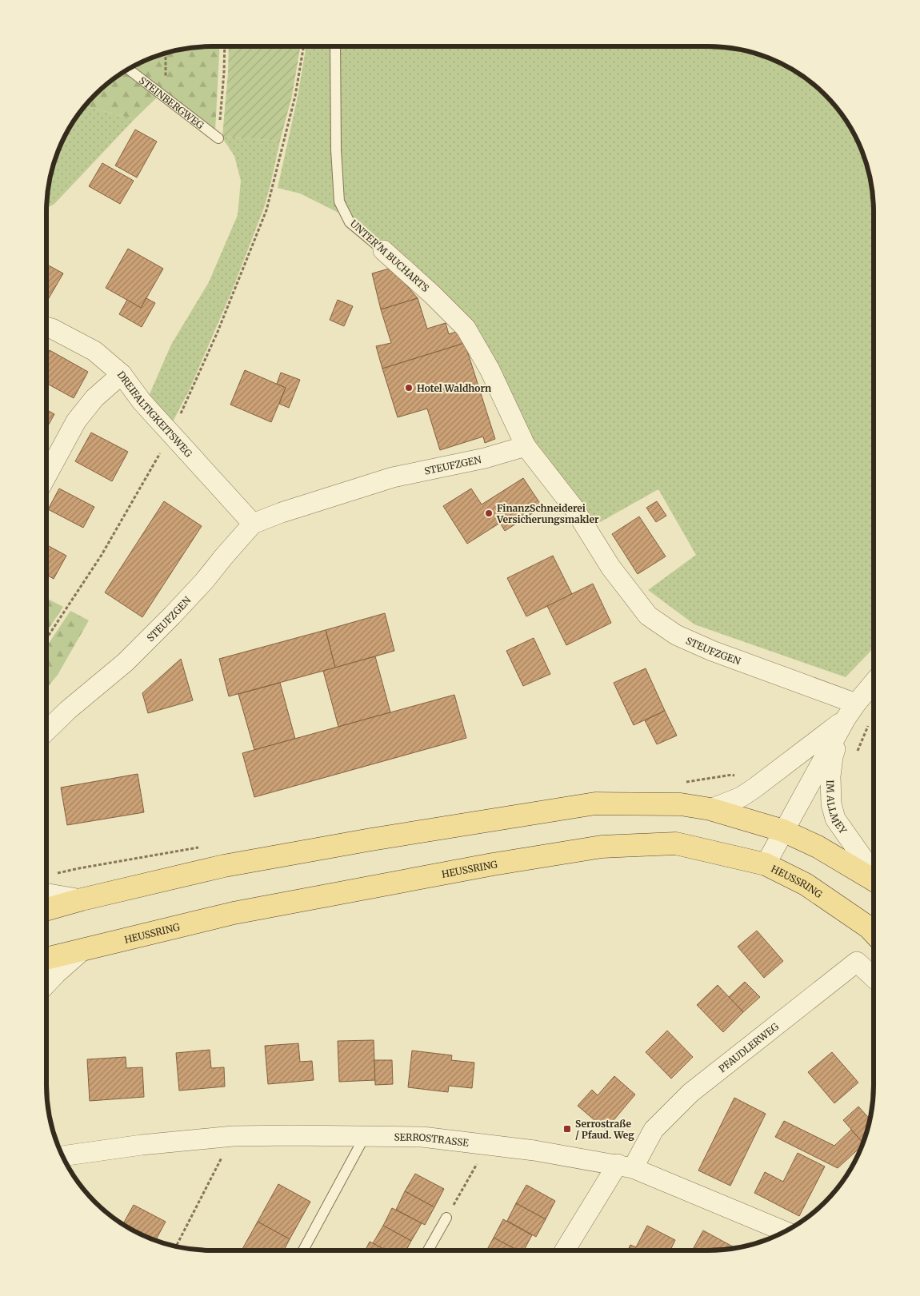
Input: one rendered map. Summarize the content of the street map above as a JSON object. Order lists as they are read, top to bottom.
{
  "streets": {
    "main road": ["HEUSSRING"],
    "street": [
      "UNTER'M BUCHARTS",
      "DREIFALTIGKEITSWEG",
      "STEUFZGEN",
      "IM ALLMEY",
      "PFAUDLERWEG",
      "SERROSTRASSE"
    ],
    "lane": ["STEINBERGWEG"]
  },
  "crossings": [
    ["UNTER'M BUCHARTS", "STEUFZGEN"],
    ["DREIFALTIGKEITSWEG", "STEUFZGEN"],
    ["STEUFZGEN", "IM ALLMEY"],
    ["IM ALLMEY", "HEUSSRING"],
    ["PFAUDLERWEG", "SERROSTRASSE"]
  ],
  "places": {
    "other": ["Hotel Waldhorn", "FinanzSchneiderei Versicherungsmakler"],
    "transit": ["Serrostraße / Pfaud. Weg"]
  }
}
